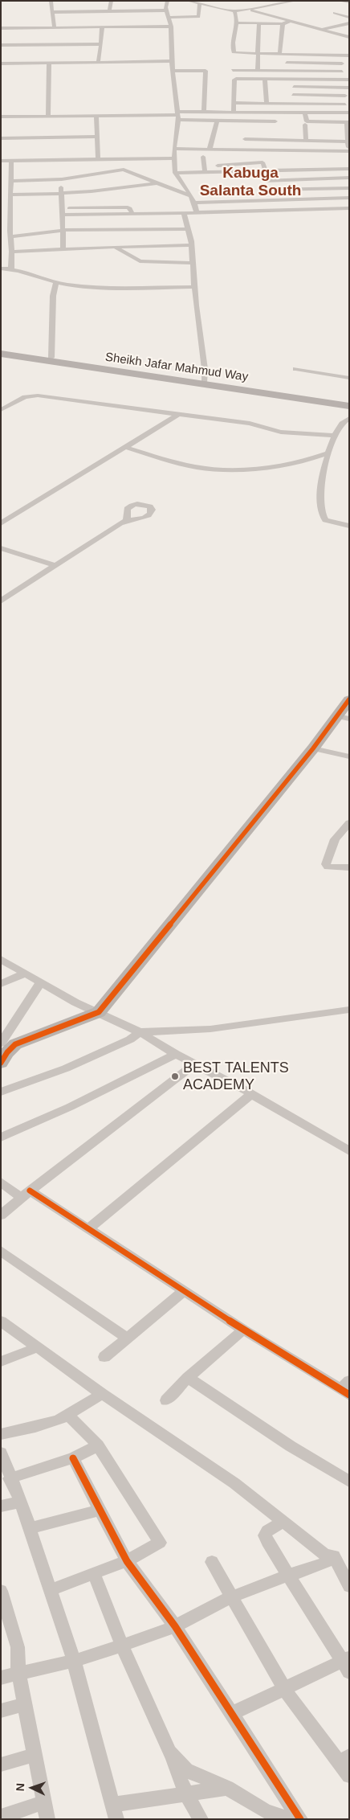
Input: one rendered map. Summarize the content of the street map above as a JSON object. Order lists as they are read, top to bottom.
{
  "streets": {
    "main road": ["Sheikh Jafar Mahmud Way"]
  },
  "districts": ["Kabuga Salanta South"],
  "places": ["BEST TALENTS ACADEMY"],
  "north": "left"
}
